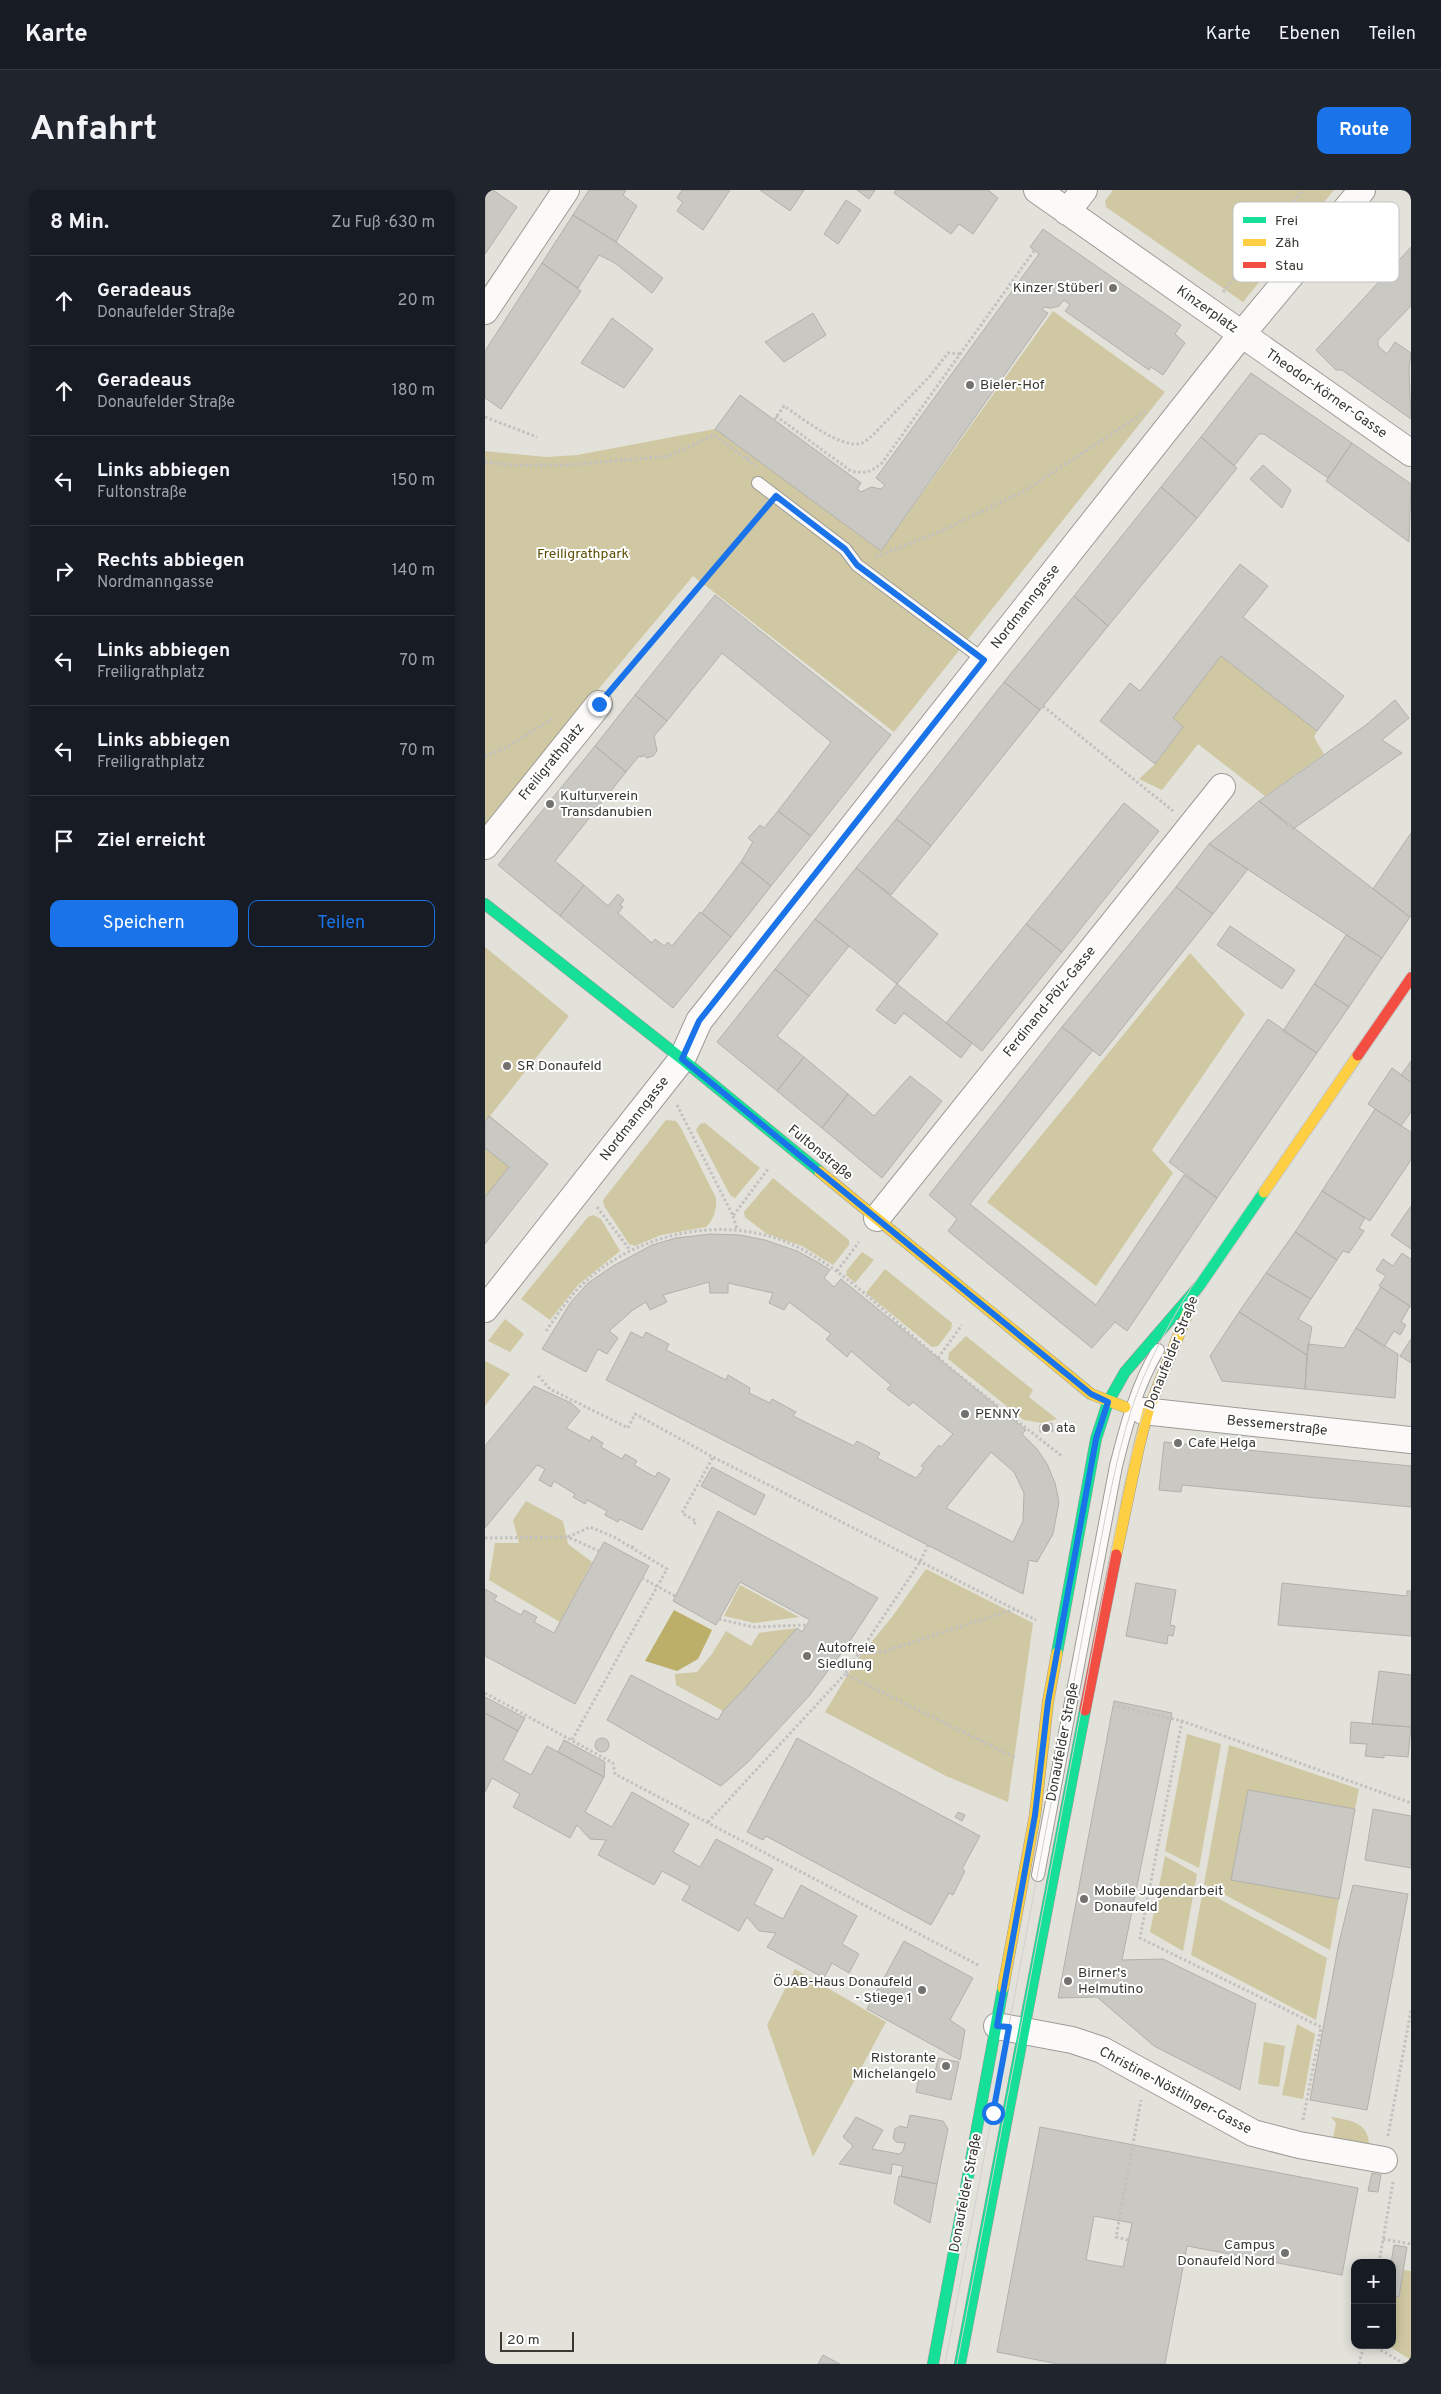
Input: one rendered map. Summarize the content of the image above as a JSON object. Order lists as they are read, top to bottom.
{
  "streets": {
    "main road": ["Fultonstraße", "Donaufelder Straße"],
    "street": [
      "Kinzerplatz",
      "Theodor-Körner-Gasse",
      "Nordmanngasse",
      "Freiligrathplatz",
      "Ferdinand-Pölz-Gasse",
      "Bessemerstraße",
      "Christine-Nöstlinger-Gasse"
    ]
  },
  "crossings": [
    ["Kinzerplatz", "Theodor-Körner-Gasse"],
    ["Kinzerplatz", "Nordmanngasse"],
    ["Theodor-Körner-Gasse", "Nordmanngasse"],
    ["Nordmanngasse", "Fultonstraße"],
    ["Ferdinand-Pölz-Gasse", "Fultonstraße"],
    ["Fultonstraße", "Donaufelder Straße"],
    ["Fultonstraße", "Bessemerstraße"],
    ["Donaufelder Straße", "Bessemerstraße"],
    ["Donaufelder Straße", "Christine-Nöstlinger-Gasse"]
  ],
  "parks": ["Freiligrathpark"],
  "places": [
    "Kinzer Stüberl",
    "Bieler-Hof",
    "Kulturverein Transdanubien",
    "SR Donaufeld",
    "PENNY",
    "ata",
    "Cafe Helga",
    "Autofreie Siedlung",
    "Mobile Jugendarbeit Donaufeld",
    "Birner's Helmutino",
    "ÖJAB-Haus Donaufeld - Stiege 1",
    "Ristorante Michelangelo",
    "Campus Donaufeld Nord"
  ],
  "legend": ["Frei", "Zäh", "Stau"],
  "scale_bar": "20 m",
  "page": {
    "header": "Karte",
    "nav": ["Karte", "Ebenen", "Teilen"],
    "buttons": [
      "Route",
      ["Speichern", "Teilen"]
    ],
    "title": "Anfahrt",
    "heading": ["8 Min.", "Zu Fuß · 630 m"],
    "list": [
      ["Geradeaus", "Donaufelder Straße", "20 m"],
      ["Geradeaus", "Donaufelder Straße", "180 m"],
      ["Links abbiegen", "Fultonstraße", "150 m"],
      ["Rechts abbiegen", "Nordmanngasse", "140 m"],
      ["Links abbiegen", "Freiligrathplatz", "70 m"],
      ["Links abbiegen", "Freiligrathplatz", "70 m"],
      "Ziel erreicht"
    ],
    "map_buttons": ["+", "−"],
    "scale": "20 m"
  }
}
